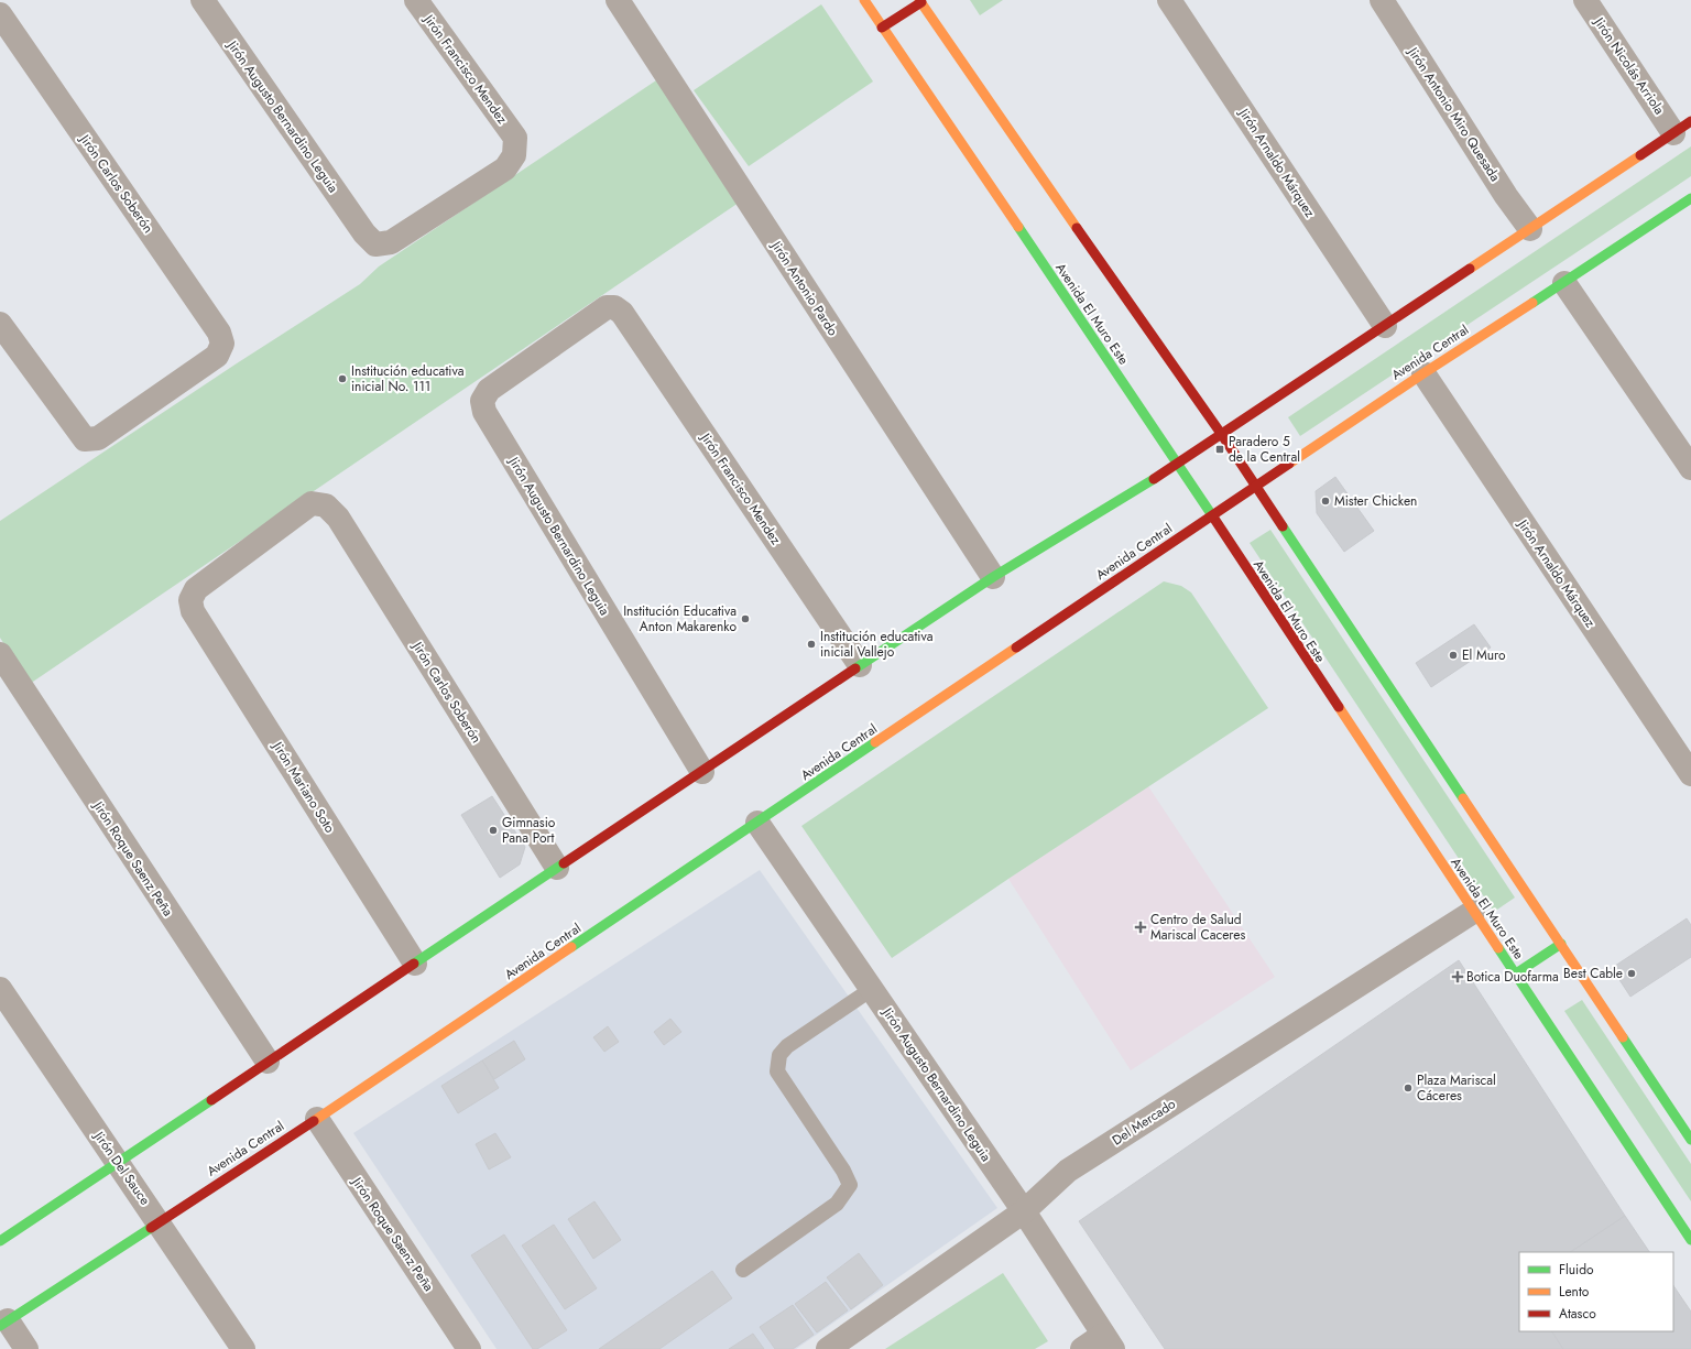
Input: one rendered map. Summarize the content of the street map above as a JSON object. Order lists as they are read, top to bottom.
{
  "streets": {
    "main road": ["Avenida El Muro Este", "Avenida Central"],
    "street": [
      "Jirón Nicolás Arriola",
      "Jirón Francisco Mendez",
      "Jirón Antonio Miro Quesada",
      "Jirón Augusto Bernardino Leguia",
      "Jirón Arnaldo Márquez",
      "Jirón Carlos Soberón",
      "Jirón Antonio Pardo",
      "Jirón Mariano Soto",
      "Jirón Roque Saenz Peña",
      "Del Mercado",
      "Jirón Del Sauce"
    ]
  },
  "crossings": [
    ["Jirón Francisco Mendez", "Jirón Augusto Bernardino Leguia"],
    ["Jirón Augusto Bernardino Leguia", "Avenida Central"],
    ["Jirón Augusto Bernardino Leguia", "Del Mercado"],
    ["Jirón Arnaldo Márquez", "Avenida Central"],
    ["Jirón Carlos Soberón", "Jirón Mariano Soto"],
    ["Avenida El Muro Este", "Avenida Central"],
    ["Avenida El Muro Este", "Del Mercado"],
    ["Avenida Central", "Jirón Roque Saenz Peña"],
    ["Avenida Central", "Jirón Del Sauce"]
  ],
  "places": {
    "other": [
      "Institución educativa inicial No. 111",
      "Mister Chicken",
      "Institución Educativa Anton Makarenko",
      "Institución educativa inicial Vallejo",
      "El Muro",
      "Gimnasio Pana Port",
      "Best Cable",
      "Plaza Mariscal Cáceres"
    ],
    "transit": ["Paradero 5 de la Central"],
    "health": ["Centro de Salud Mariscal Caceres", "Botica Duofarma"]
  },
  "legend": ["Fluido", "Lento", "Atasco"]
}
